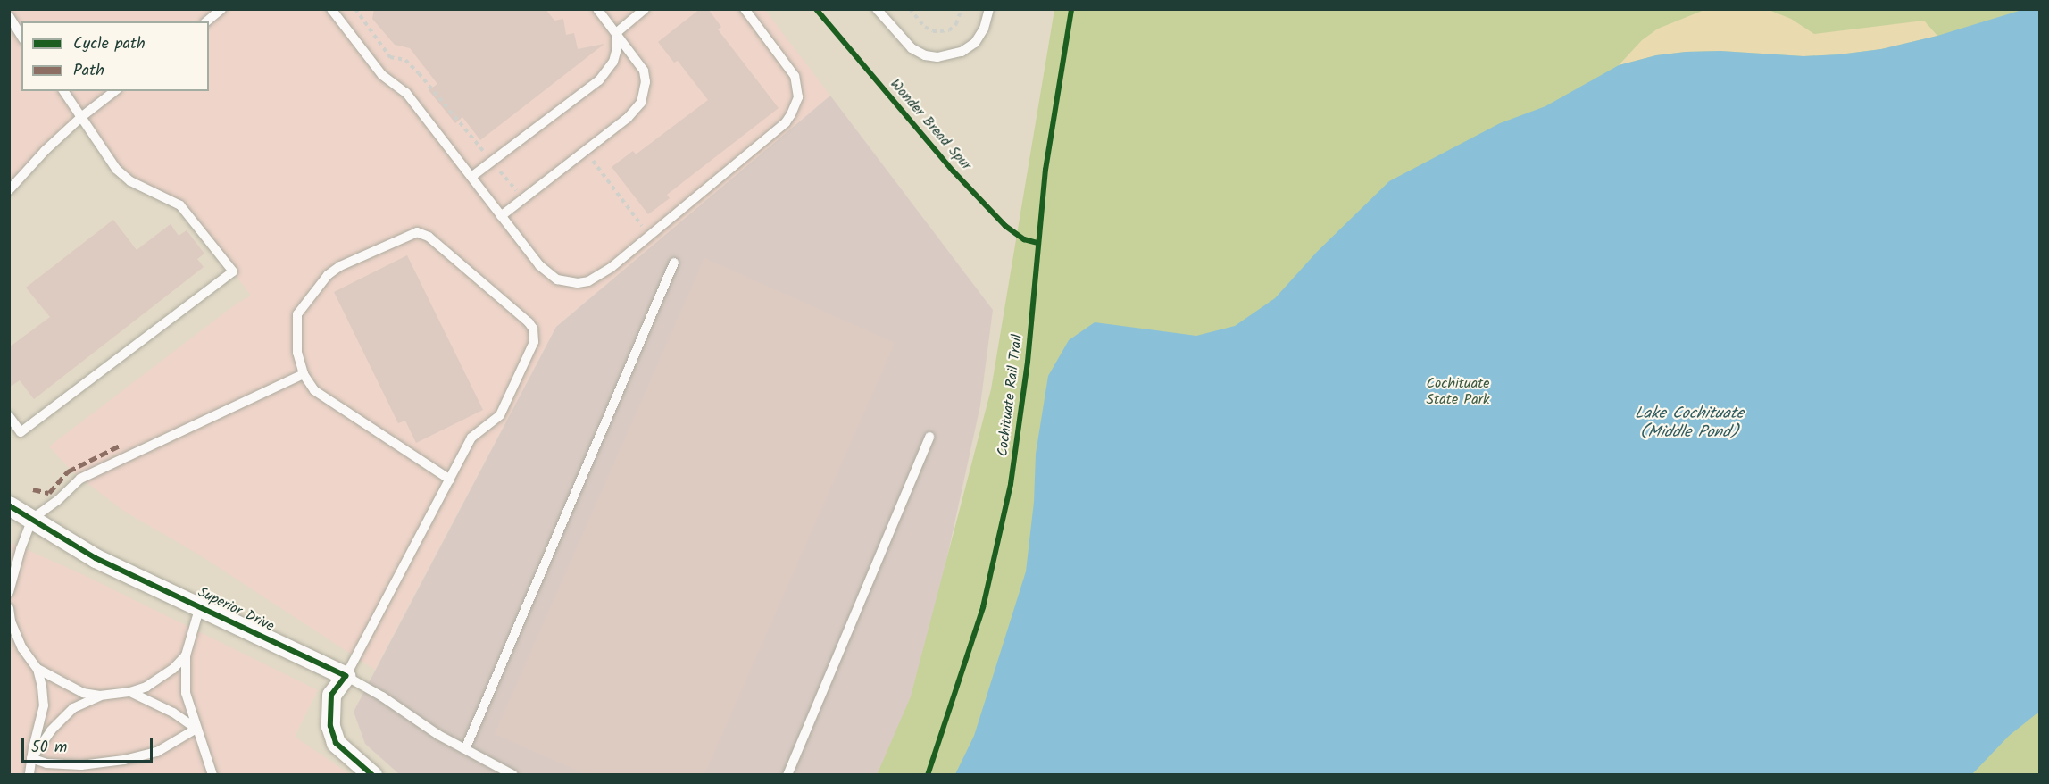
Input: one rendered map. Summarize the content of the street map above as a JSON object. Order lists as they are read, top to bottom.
{
  "streets": {
    "street": ["Superior Drive"],
    "cycle path": ["Wonder Bread Spur", "Cochituate Rail Trail"]
  },
  "water": ["Lake Cochituate (Middle Pond)"],
  "parks": ["Cochituate State Park"],
  "legend": ["Cycle path", "Path"],
  "scale_bar": "50 m"
}
